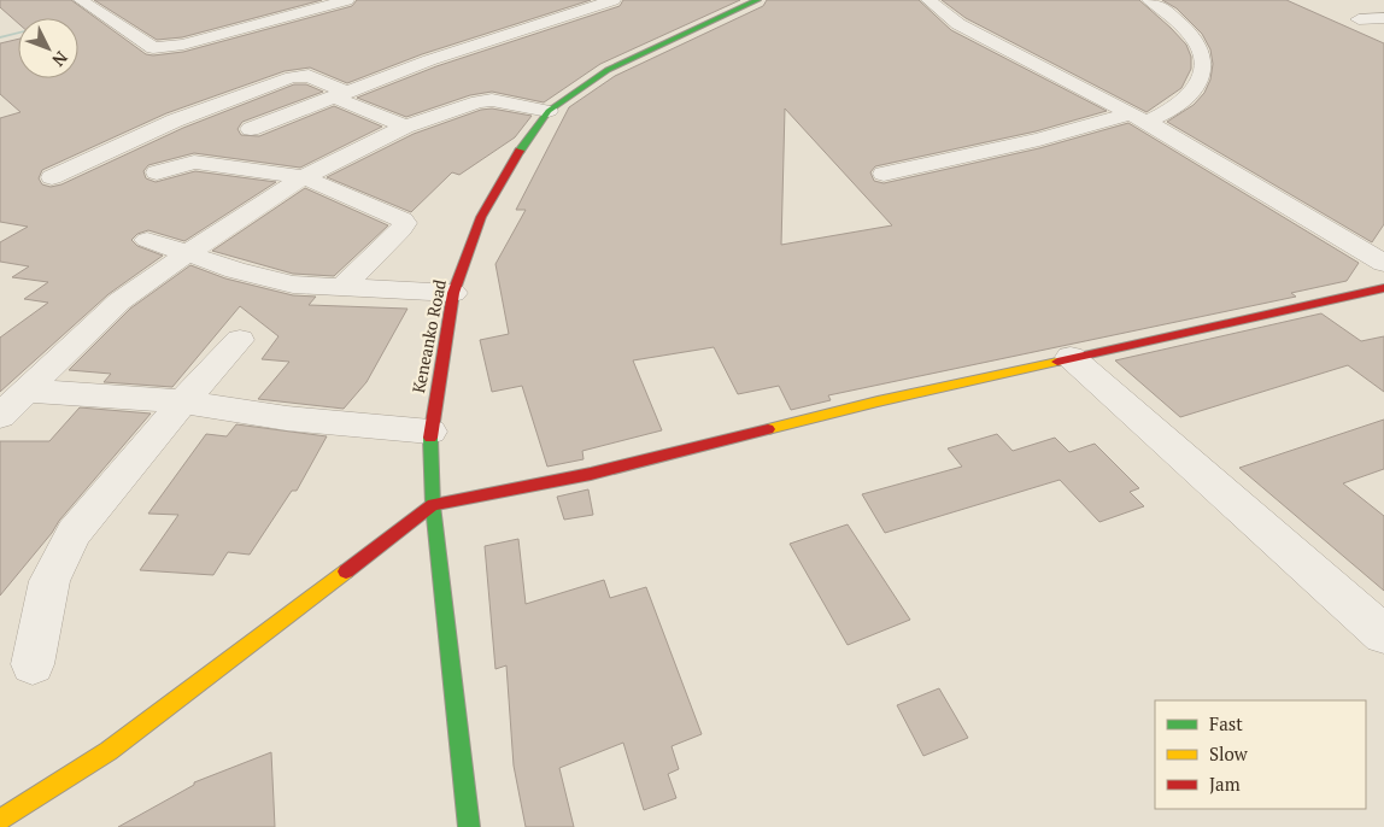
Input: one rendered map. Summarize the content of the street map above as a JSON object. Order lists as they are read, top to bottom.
{
  "streets": {
    "street": ["Keneanko Road"]
  },
  "legend": ["Fast", "Slow", "Jam"],
  "north": "bottom right"
}
